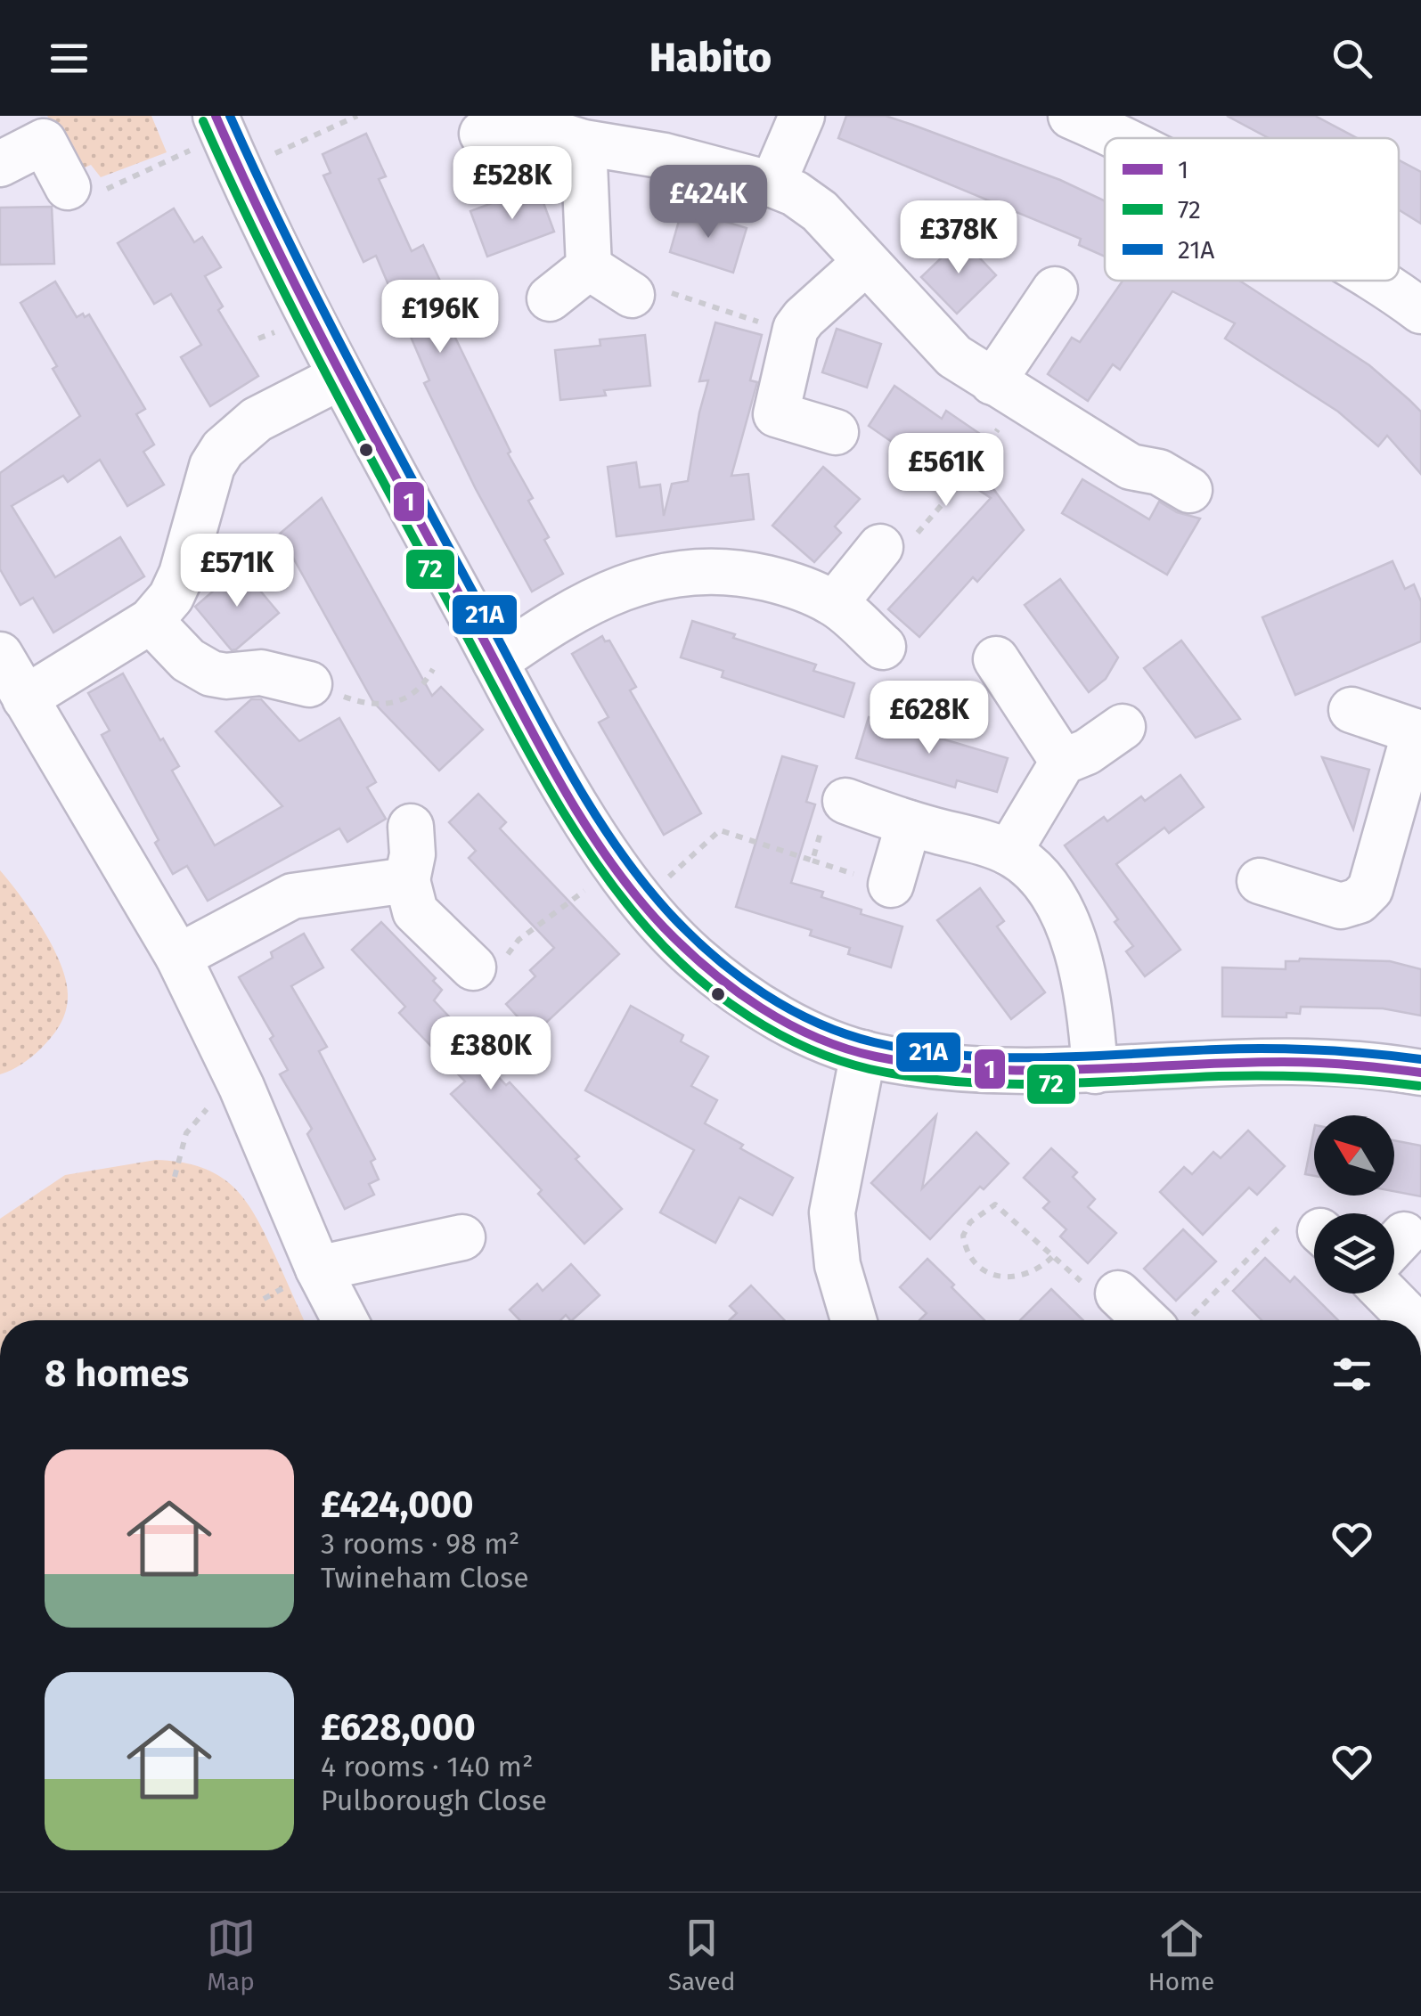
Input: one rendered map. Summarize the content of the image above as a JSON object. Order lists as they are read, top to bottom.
{
  "lines": ["transit line 1", "transit line 21A", "transit line 72"],
  "legend": ["1", "72", "21A"],
  "north": "top left",
  "page": {
    "header": "Habito",
    "price": [
      "£528K",
      "£424K",
      "£378K",
      "£196K",
      "£561K",
      "£571K",
      "£628K",
      "£380K"
    ],
    "heading": "8 homes",
    "list": [
      {
        "name": "£424,000",
        "note": "3 rooms · 98 m² · Twineham Close"
      },
      {
        "name": "£628,000",
        "note": "4 rooms · 140 m² · Pulborough Close"
      }
    ],
    "tabs": ["Map", "Saved", "Home"]
  }
}
